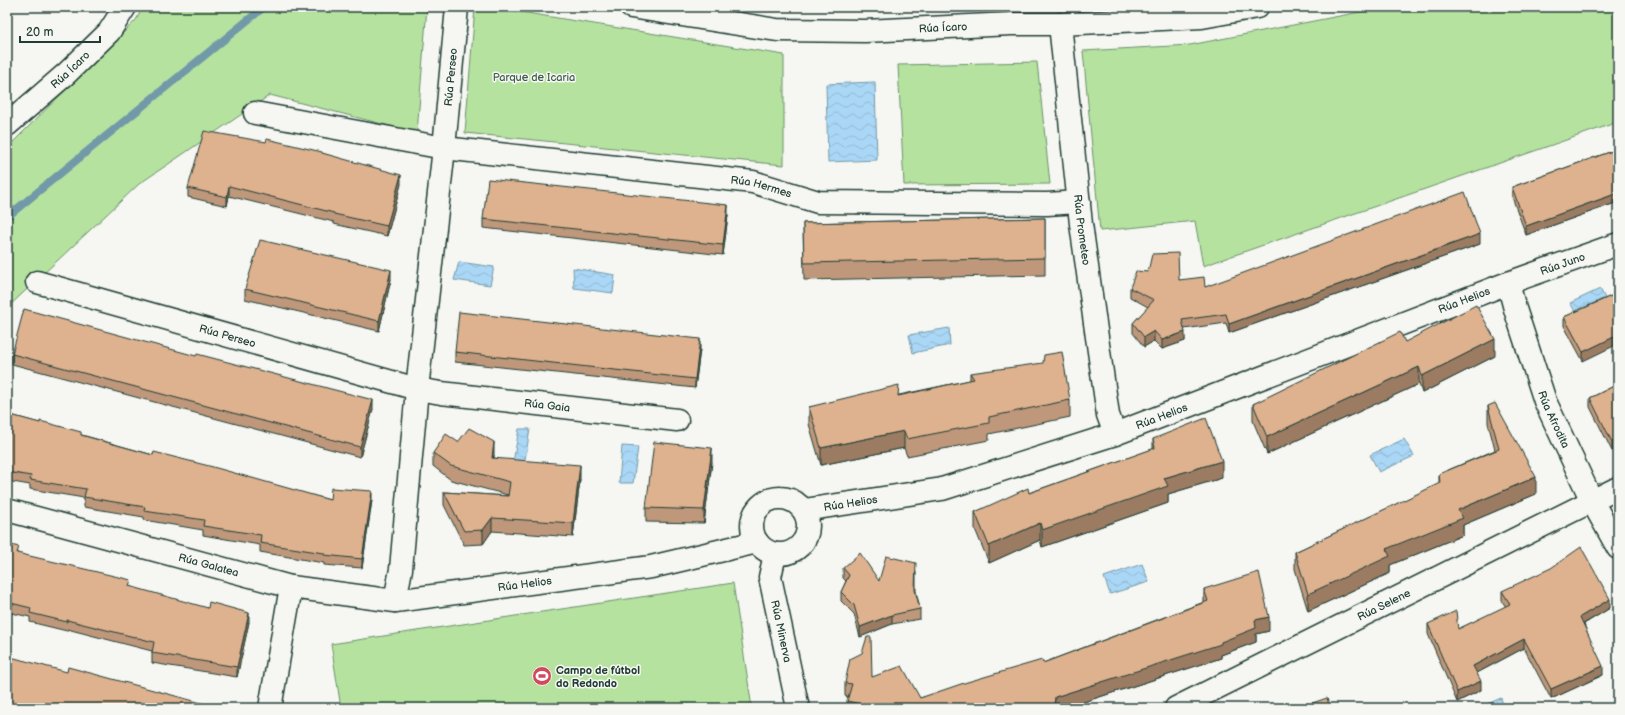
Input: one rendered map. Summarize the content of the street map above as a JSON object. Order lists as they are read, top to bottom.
{
  "streets": {
    "street": [
      "Rúa Ícaro",
      "Rúa Perseo",
      "Rúa Hermes",
      "Rúa Prometeo",
      "Rúa Juno",
      "Rúa Helios",
      "Rúa Gaia",
      "Rúa Afrodita",
      "Rúa Galatea",
      "Rúa Selene",
      "Rúa Minerva"
    ]
  },
  "crossings": [
    ["Rúa Ícaro", "Rúa Prometeo"],
    ["Rúa Perseo", "Rúa Hermes"],
    ["Rúa Perseo", "Rúa Helios"],
    ["Rúa Perseo", "Rúa Gaia"],
    ["Rúa Hermes", "Rúa Prometeo"],
    ["Rúa Prometeo", "Rúa Helios"],
    ["Rúa Juno", "Rúa Helios"],
    ["Rúa Juno", "Rúa Afrodita"],
    ["Rúa Helios", "Rúa Afrodita"],
    ["Rúa Helios", "Rúa Galatea"],
    ["Rúa Helios", "Rúa Minerva"],
    ["Rúa Afrodita", "Rúa Selene"]
  ],
  "parks": ["Parque de Icaria"],
  "places": {
    "sports": ["Campo de fútbol do Redondo"]
  },
  "scale_bar": "20 m"
}
